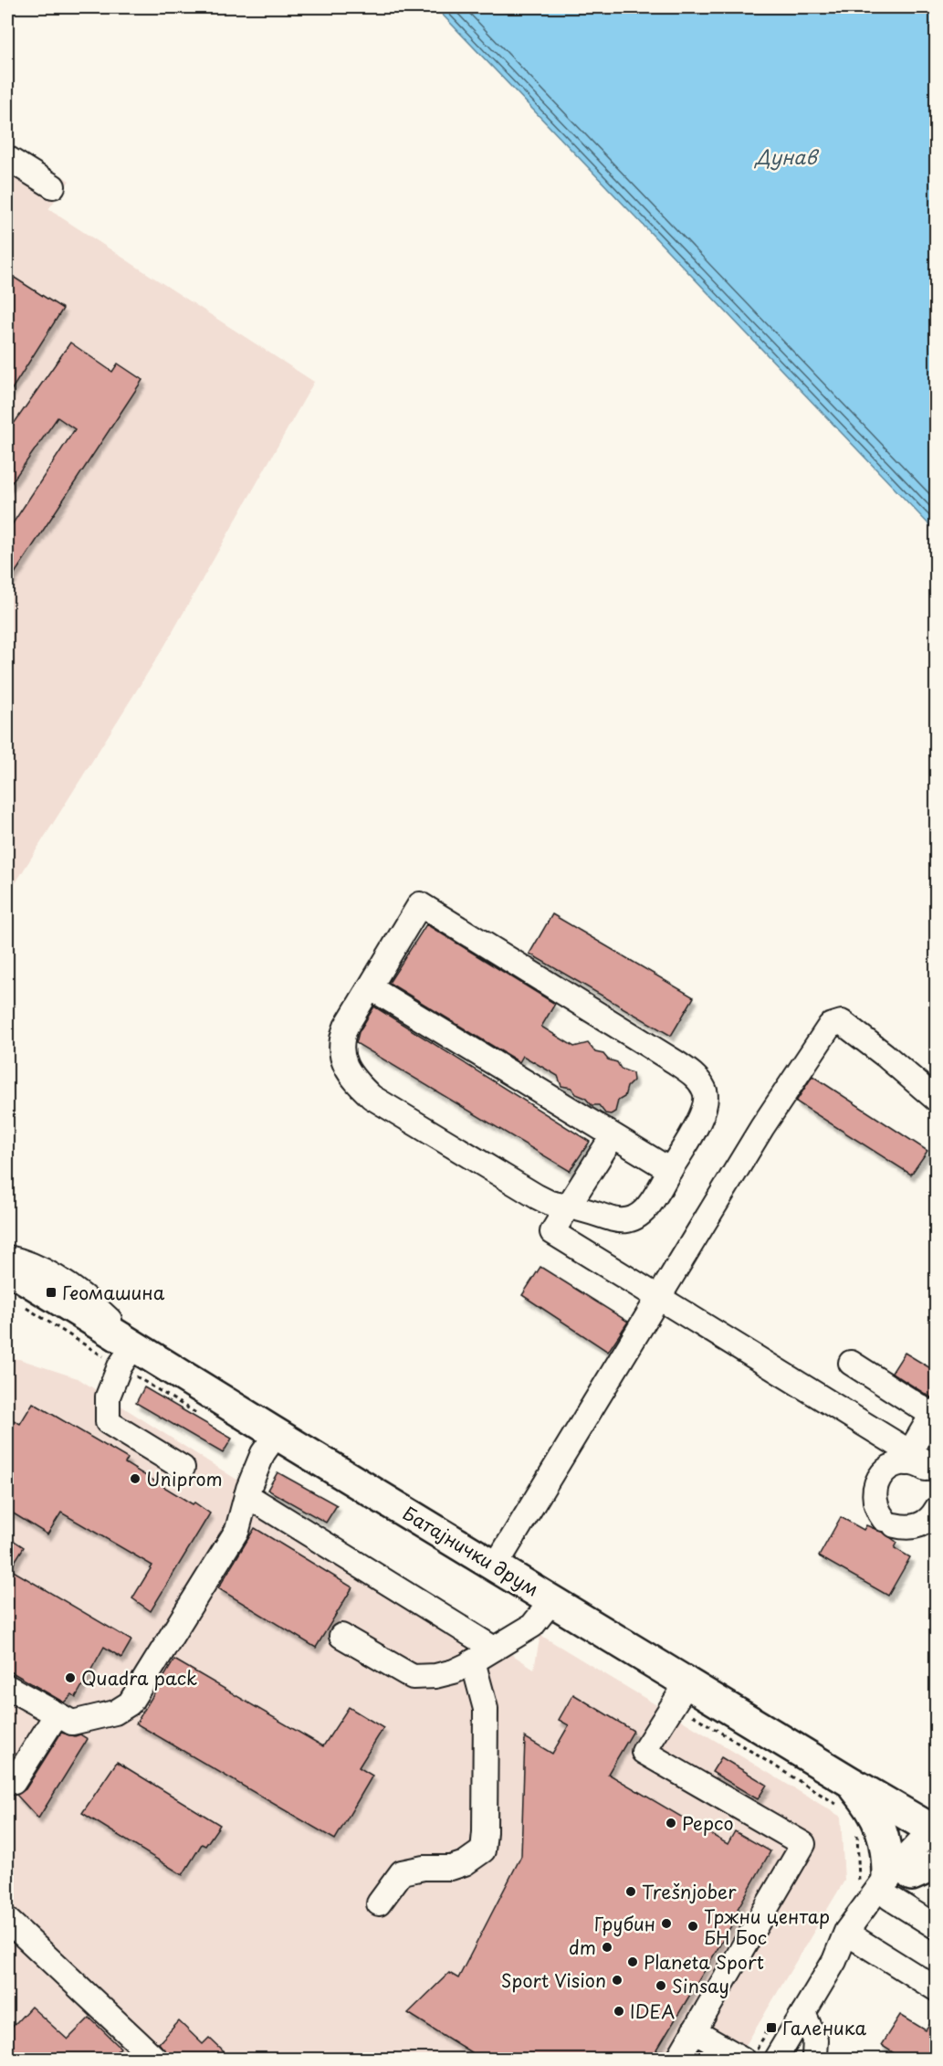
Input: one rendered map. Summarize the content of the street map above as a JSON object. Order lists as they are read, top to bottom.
{
  "streets": {
    "main road": ["Батајнички друм"]
  },
  "water": ["Дунав"],
  "places": {
    "transit": ["Геомашина", "Галеника"],
    "other": [
      "Uniprom",
      "Quadra pack",
      "Pepco",
      "Trešnjober",
      "Грубин",
      "Тржни центар БН Бос",
      "dm",
      "Planeta Sport",
      "Sport Vision",
      "Sinsay",
      "IDEA"
    ]
  }
}
